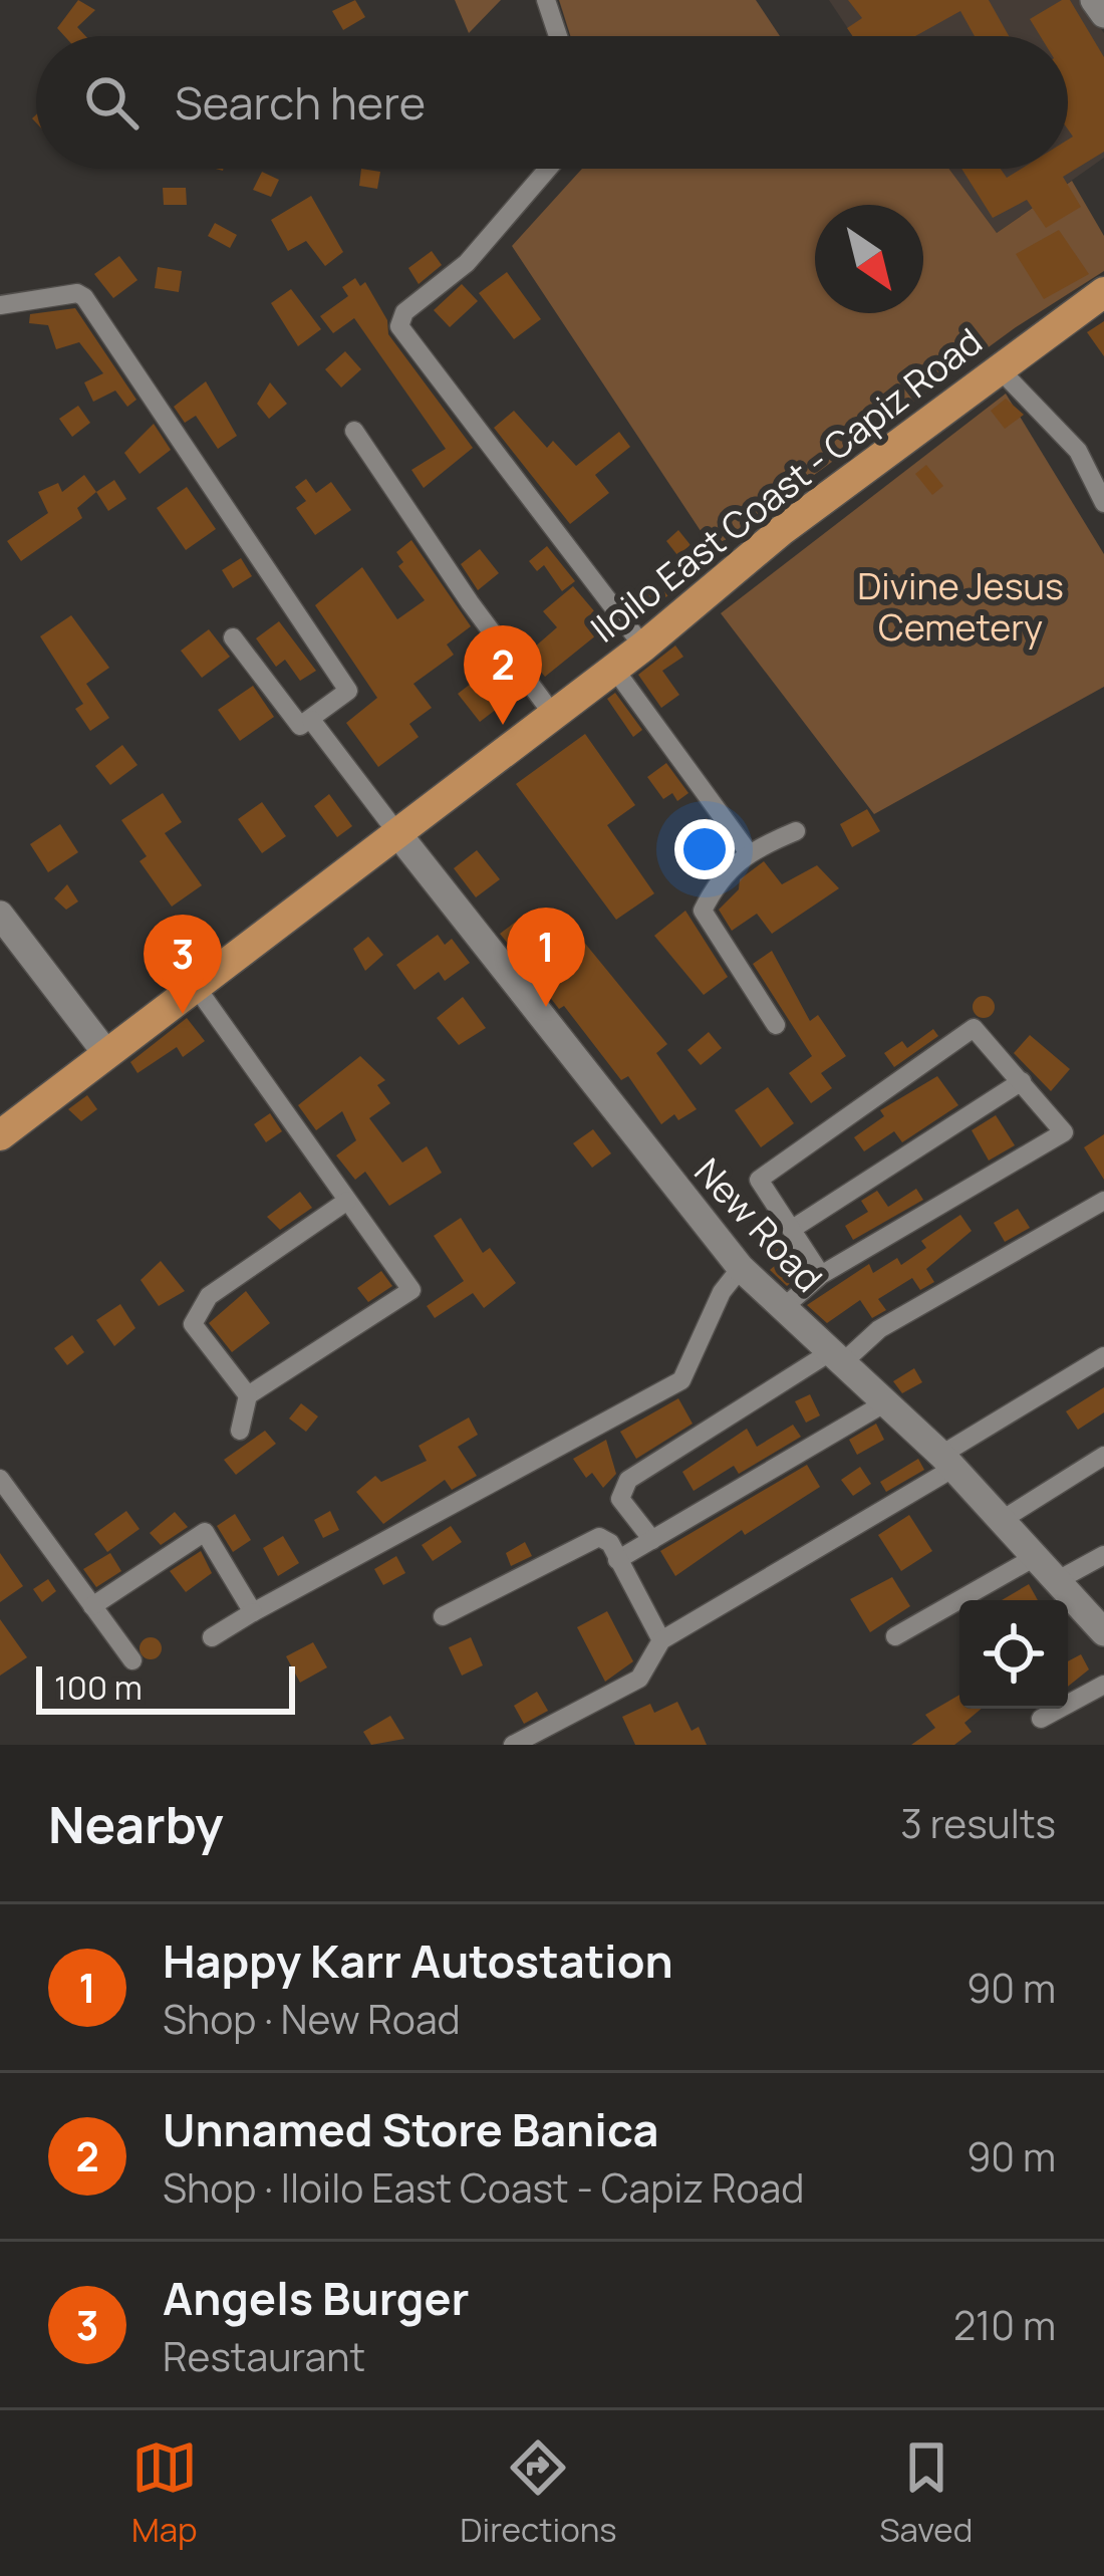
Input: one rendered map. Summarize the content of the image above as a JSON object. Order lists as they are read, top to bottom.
{
  "streets": {
    "main road": ["Iloilo East Coast - Capiz Road"],
    "street": ["New Road"]
  },
  "crossings": [
    ["Iloilo East Coast - Capiz Road", "New Road"]
  ],
  "parks": ["Divine Jesus Cemetery"],
  "scale_bar": "100 m",
  "north": "bottom right",
  "page": {
    "search": "Search here",
    "pins": ["2", "1", "3"],
    "scale": "100 m",
    "heading": ["Nearby", "3 results"],
    "list": [
      {
        "mark": "1",
        "name": "Happy Karr Autostation",
        "note": "Shop · New Road",
        "value": "90 m"
      },
      {
        "mark": "2",
        "name": "Unnamed Store Banica",
        "note": "Shop · Iloilo East Coast - Capiz Road",
        "value": "90 m"
      },
      {
        "mark": "3",
        "name": "Angels Burger",
        "note": "Restaurant",
        "value": "210 m"
      }
    ],
    "nav": ["Map", "Directions", "Saved"]
  }
}
